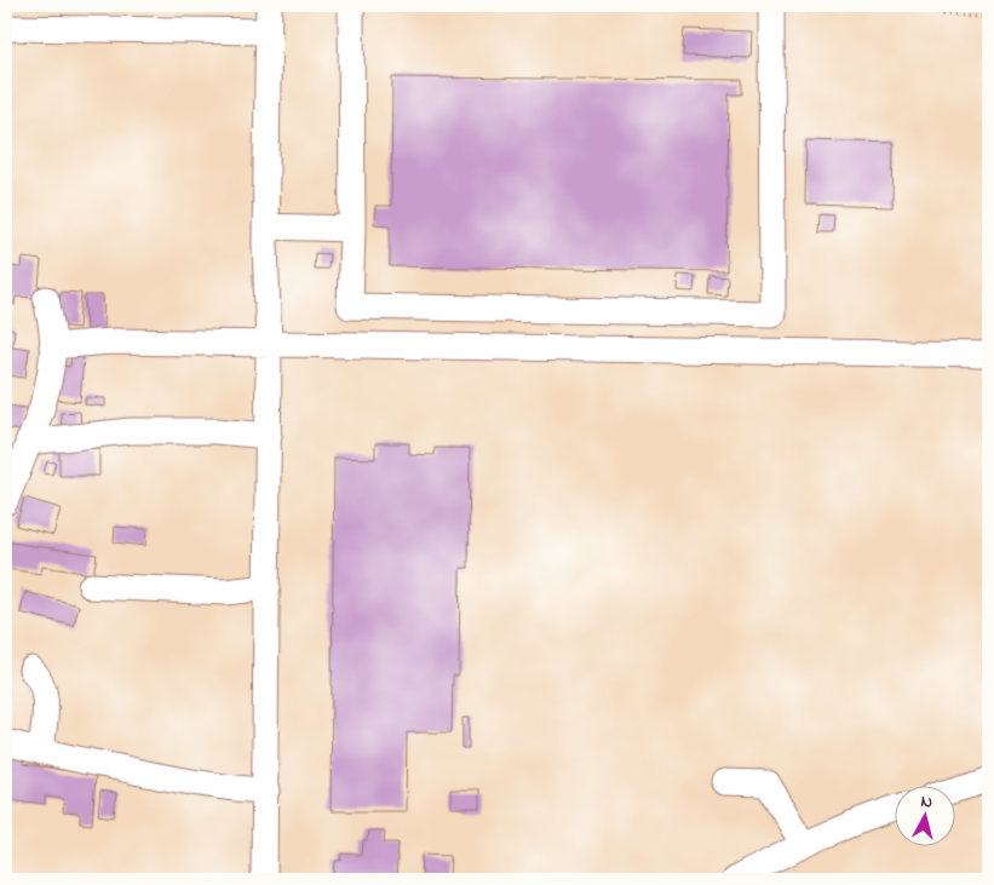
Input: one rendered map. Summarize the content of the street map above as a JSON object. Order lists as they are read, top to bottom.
{
  "north": "top"
}
